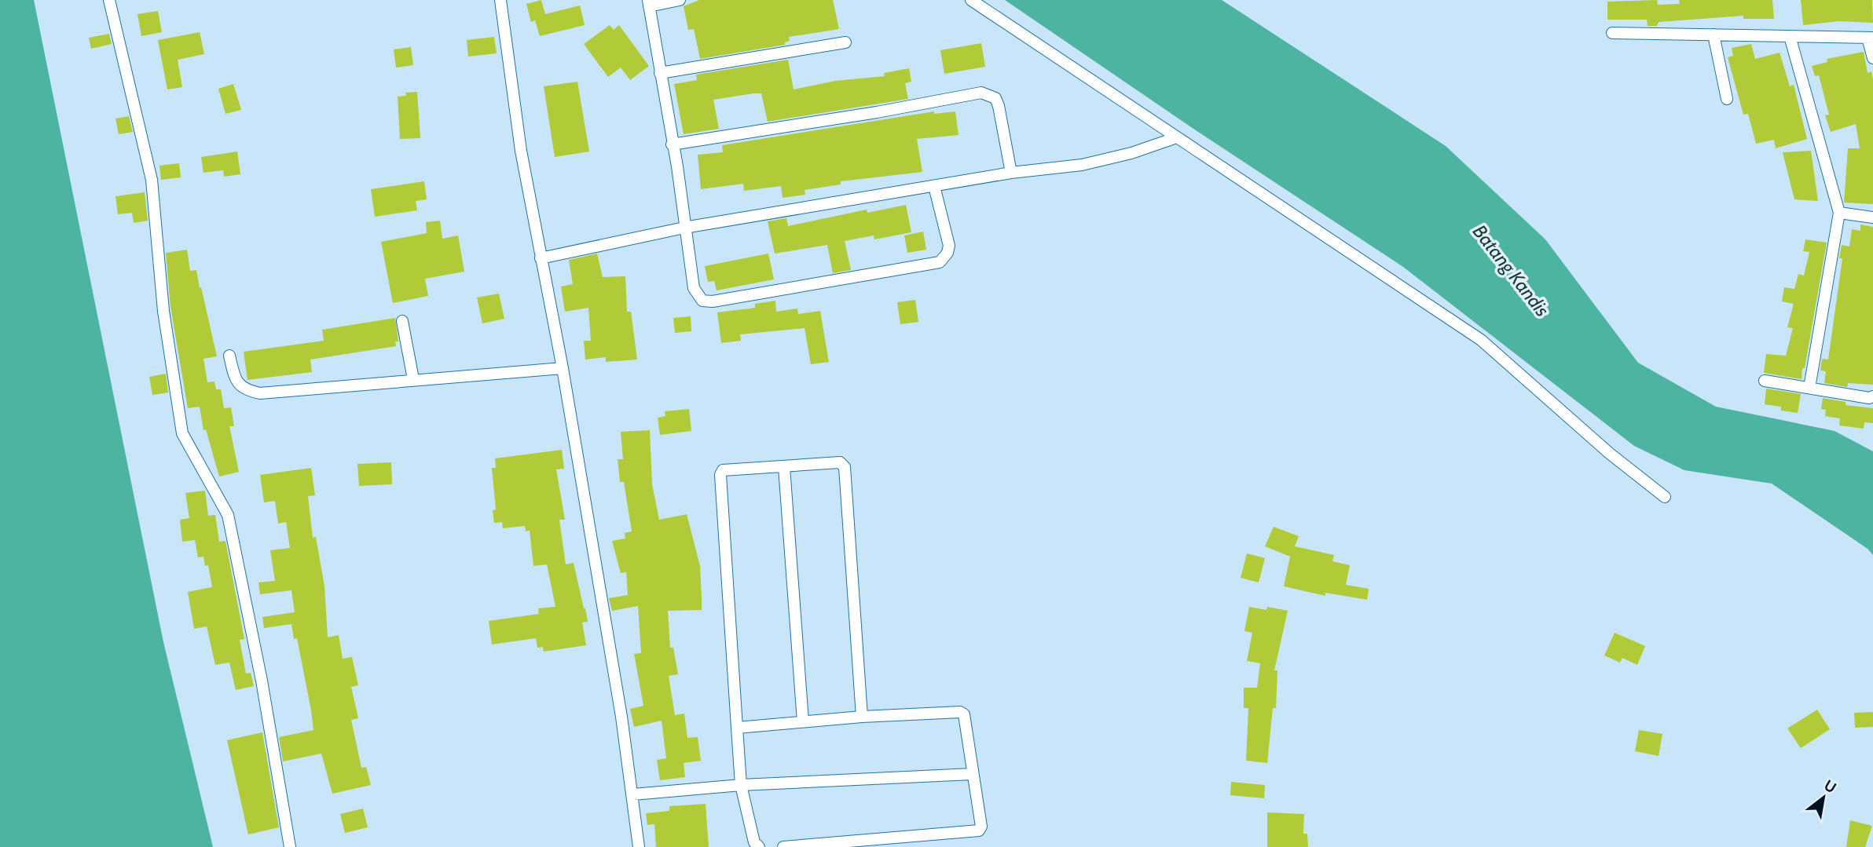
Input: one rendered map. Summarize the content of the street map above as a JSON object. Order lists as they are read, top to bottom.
{
  "water": ["Batang Kandis"],
  "north": "top right"
}
